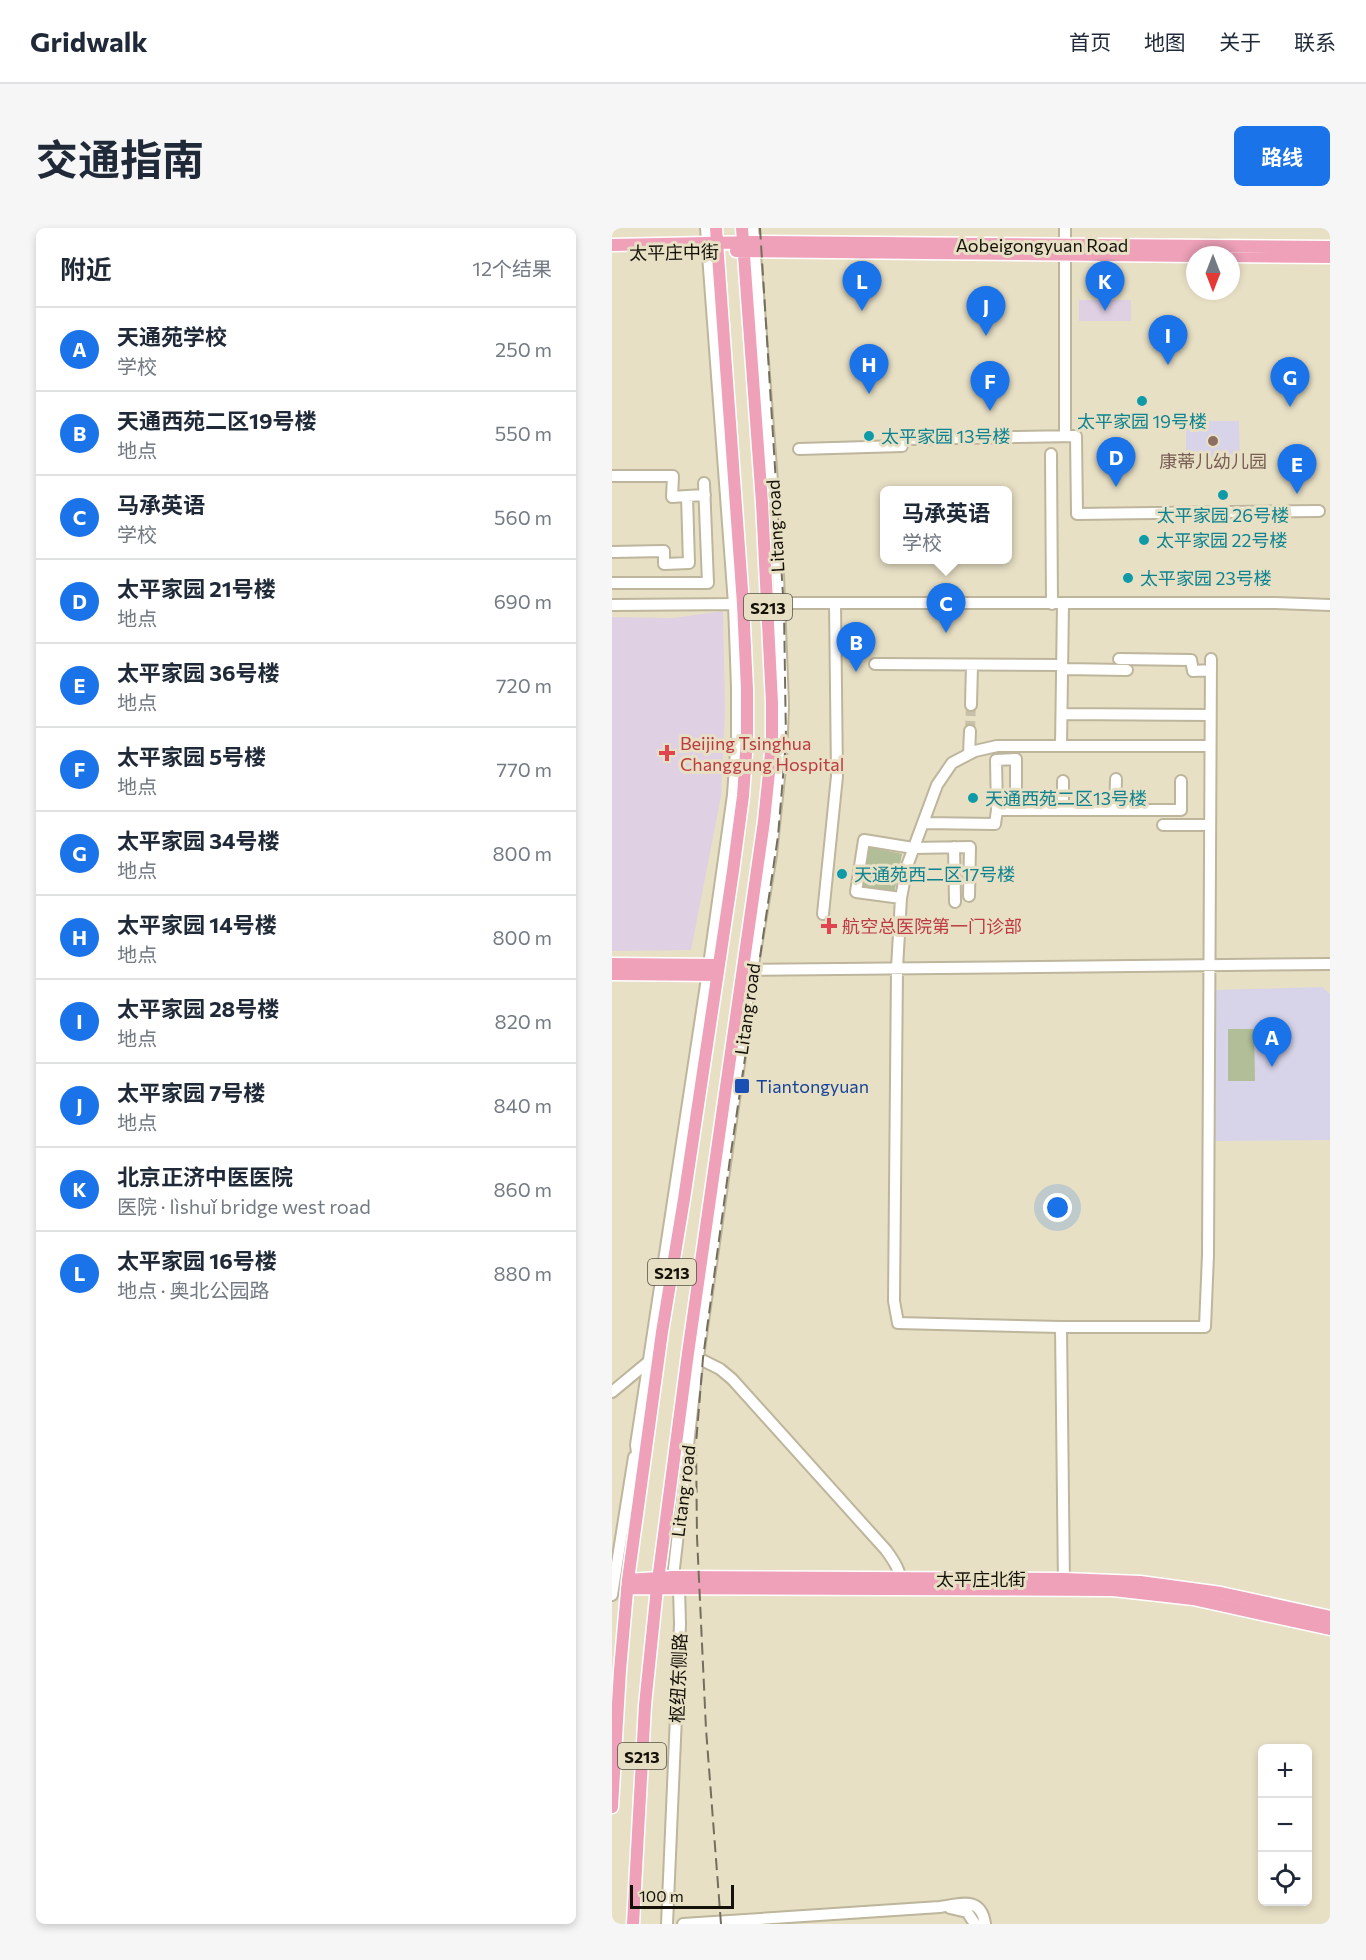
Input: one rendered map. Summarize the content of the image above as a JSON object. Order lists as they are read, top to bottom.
{
  "streets": {
    "main road": [
      "Aobeigongyuan Road",
      "太平庄中街",
      "Litang road",
      "S213",
      "太平庄北街"
    ],
    "street": ["枢纽东侧路"]
  },
  "crossings": [
    ["Aobeigongyuan Road", "太平庄中街"],
    ["Aobeigongyuan Road", "Litang road"],
    ["太平庄中街", "Litang road"],
    ["Litang road", "太平庄北街"],
    ["Litang road", "枢纽东侧路"],
    ["太平庄北街", "枢纽东侧路"]
  ],
  "places": {
    "other": [
      "太平家园 19号楼",
      "太平家园 13号楼",
      "康蒂儿幼儿园",
      "太平家园 26号楼",
      "太平家园 22号楼",
      "太平家园 23号楼",
      "天通西苑二区13号楼",
      "天通苑西二区17号楼"
    ],
    "health": ["Beijing Tsinghua Changgung Hospital", "航空总医院第一门诊部"],
    "transit": ["Tiantongyuan"]
  },
  "scale_bar": "100 m",
  "north": "bottom",
  "page": {
    "header": "Gridwalk",
    "nav": [
      "首页",
      "地图",
      "关于",
      "联系"
    ],
    "title": "交通指南",
    "buttons": "路线",
    "heading": ["附近", "12个结果"],
    "pins": [
      "K",
      "L",
      "J",
      "I",
      "H",
      "G",
      "F",
      "D",
      "E",
      "C",
      "B",
      "A"
    ],
    "list": [
      {
        "mark": "A",
        "name": "天通苑学校",
        "note": "学校",
        "value": "250 m"
      },
      {
        "mark": "B",
        "name": "天通西苑二区19号楼",
        "note": "地点",
        "value": "550 m"
      },
      {
        "mark": "C",
        "name": "马承英语",
        "note": "学校",
        "value": "560 m"
      },
      {
        "mark": "D",
        "name": "太平家园 21号楼",
        "note": "地点",
        "value": "690 m"
      },
      {
        "mark": "E",
        "name": "太平家园 36号楼",
        "note": "地点",
        "value": "720 m"
      },
      {
        "mark": "F",
        "name": "太平家园 5号楼",
        "note": "地点",
        "value": "770 m"
      },
      {
        "mark": "G",
        "name": "太平家园 34号楼",
        "note": "地点",
        "value": "800 m"
      },
      {
        "mark": "H",
        "name": "太平家园 14号楼",
        "note": "地点",
        "value": "800 m"
      },
      {
        "mark": "I",
        "name": "太平家园 28号楼",
        "note": "地点",
        "value": "820 m"
      },
      {
        "mark": "J",
        "name": "太平家园 7号楼",
        "note": "地点",
        "value": "840 m"
      },
      {
        "mark": "K",
        "name": "北京正济中医医院",
        "note": "医院 · lìshuǐ bridge west road",
        "value": "860 m"
      },
      {
        "mark": "L",
        "name": "太平家园 16号楼",
        "note": "地点 · 奥北公园路",
        "value": "880 m"
      }
    ],
    "popup": ["马承英语", "学校"],
    "map_buttons": ["+", "−"],
    "scale": "100 m"
  }
}
